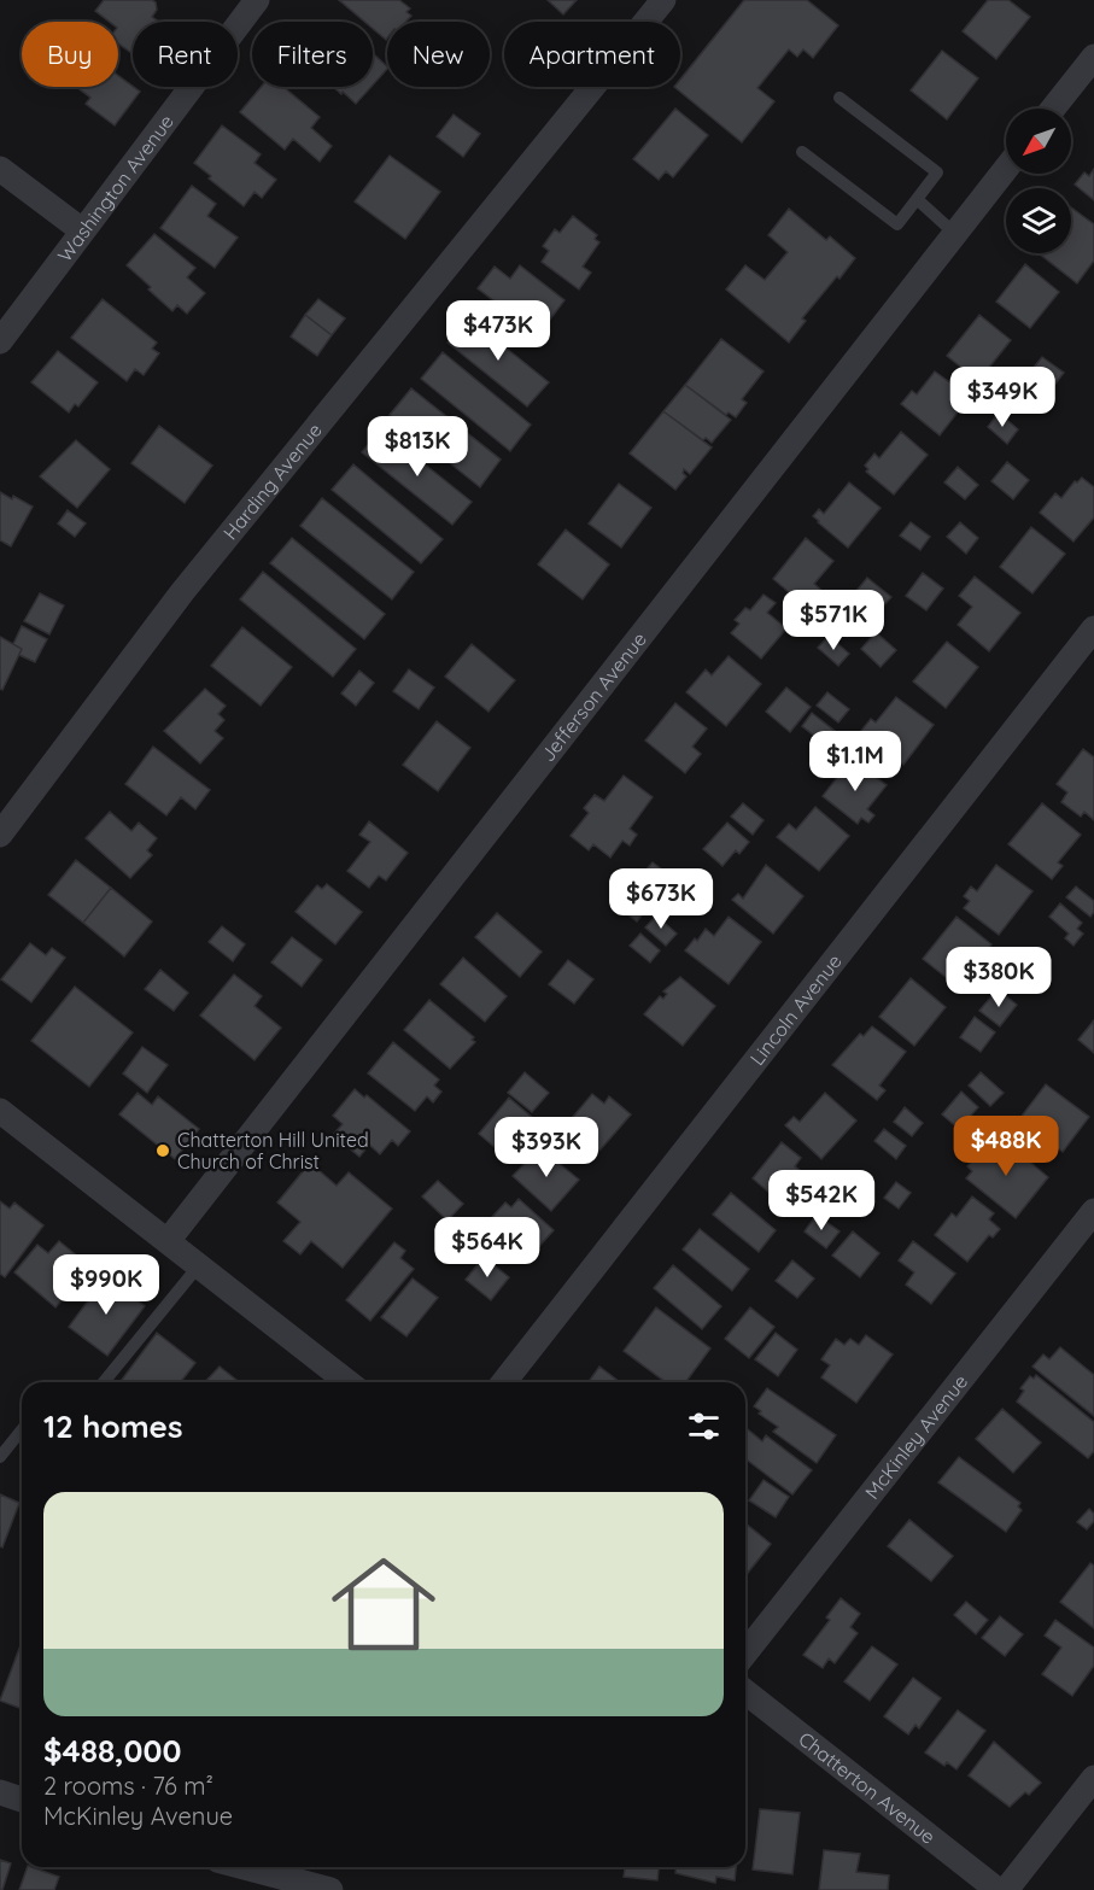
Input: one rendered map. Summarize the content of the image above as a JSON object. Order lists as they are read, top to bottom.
{
  "streets": {
    "street": [
      "Washington Avenue",
      "Harding Avenue",
      "Jefferson Avenue",
      "Lincoln Avenue",
      "McKinley Avenue",
      "Chatterton Avenue"
    ]
  },
  "places": ["Chatterton Hill United Church of Christ"],
  "north": "bottom left",
  "page": {
    "chip": [
      "Buy",
      "Rent",
      "Filters",
      "New",
      "Apartment"
    ],
    "price": [
      "$473K",
      "$349K",
      "$813K",
      "$571K",
      "$1.1M",
      "$673K",
      "$380K",
      "$488K",
      "$393K",
      "$542K",
      "$564K",
      "$990K"
    ],
    "heading": "12 homes",
    "list": [
      {
        "name": "$488,000",
        "note": "2 rooms · 76 m² · McKinley Avenue"
      }
    ]
  }
}
